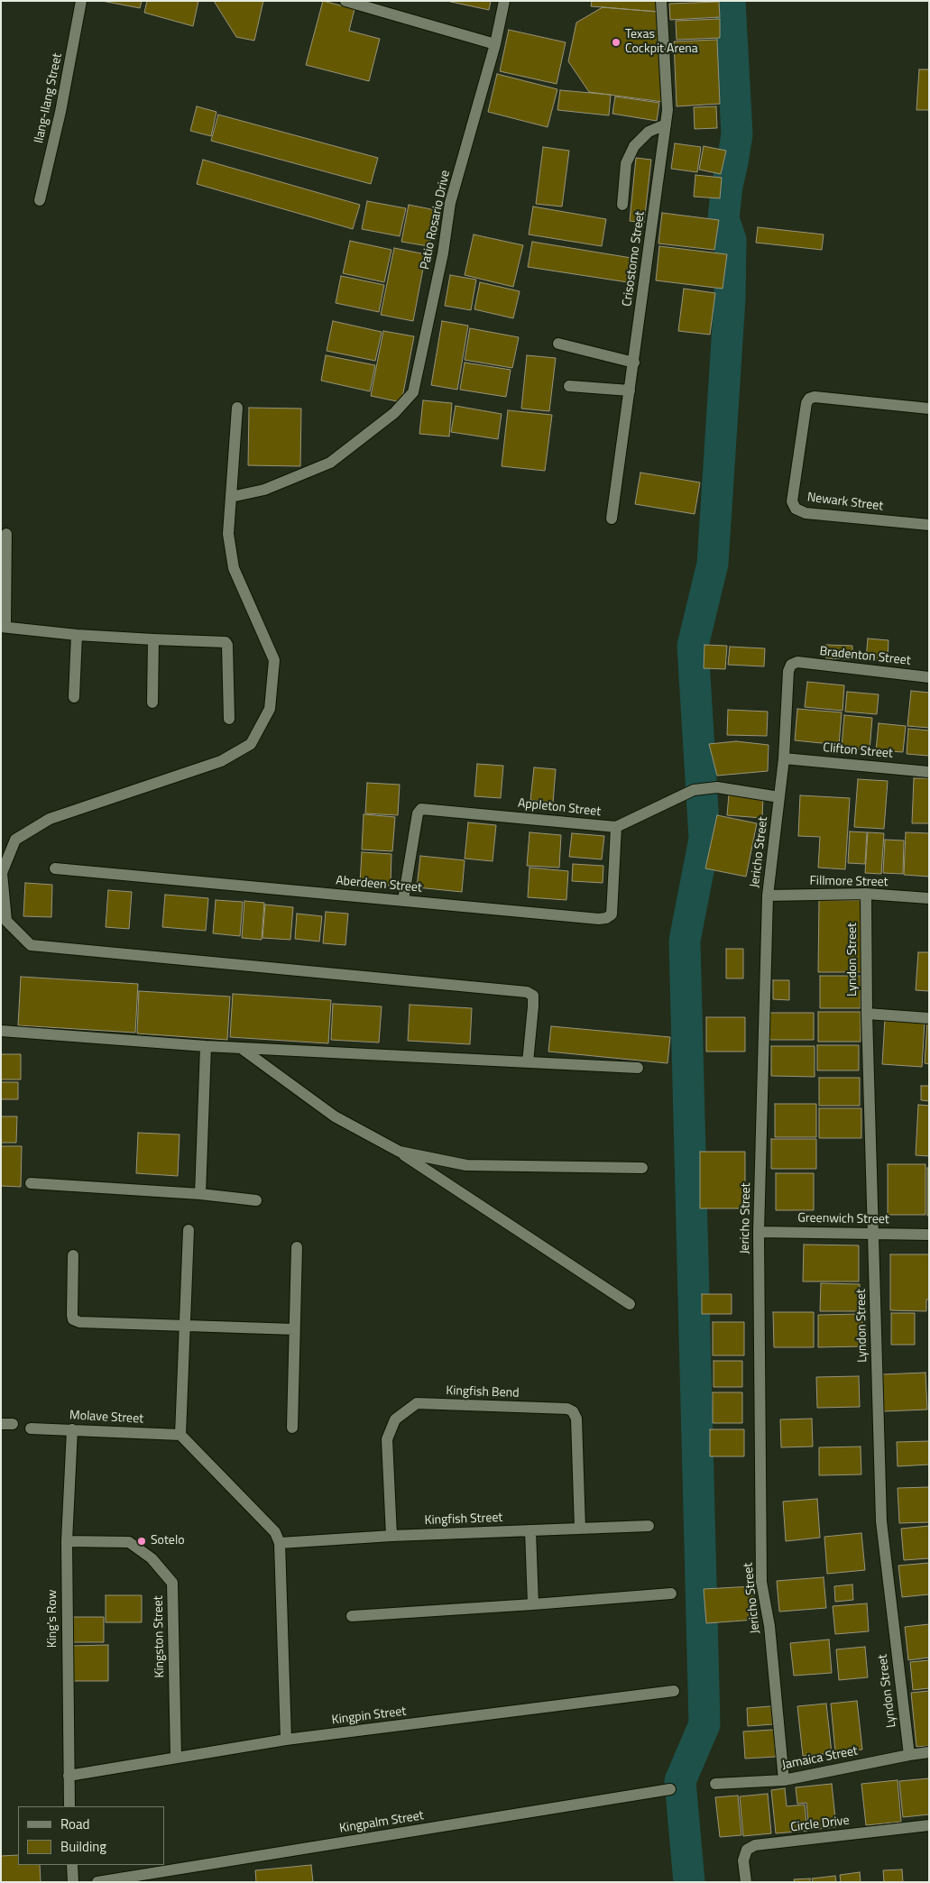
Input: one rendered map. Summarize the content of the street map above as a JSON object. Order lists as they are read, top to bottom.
{
  "streets": {
    "street": [
      "Ilang-Ilang Street",
      "Patio Rosario Drive",
      "Crisostomo Street",
      "Newark Street",
      "Bradenton Street",
      "Clifton Street",
      "Appleton Street",
      "Jericho Street",
      "Fillmore Street",
      "Aberdeen Street",
      "Lyndon Street",
      "Greenwich Street",
      "Kingfish Bend",
      "Molave Street",
      "Kingfish Street",
      "King's Row",
      "Kingston Street",
      "Kingpin Street",
      "Jamaica Street",
      "Kingpalm Street",
      "Circle Drive"
    ]
  },
  "crossings": [
    ["Bradenton Street", "Jericho Street"],
    ["Clifton Street", "Jericho Street"],
    ["Appleton Street", "Jericho Street"],
    ["Appleton Street", "Aberdeen Street"],
    ["Jericho Street", "Fillmore Street"],
    ["Jericho Street", "Greenwich Street"],
    ["Jericho Street", "Jamaica Street"],
    ["Fillmore Street", "Lyndon Street"],
    ["Lyndon Street", "Greenwich Street"],
    ["Lyndon Street", "Jamaica Street"],
    ["Kingfish Bend", "Kingfish Street"],
    ["Molave Street", "King's Row"],
    ["King's Row", "Kingston Street"],
    ["King's Row", "Kingpin Street"],
    ["Kingston Street", "Kingpin Street"]
  ],
  "places": ["Texas Cockpit Arena", "Sotelo"],
  "legend": ["Road", "Building"]
}
